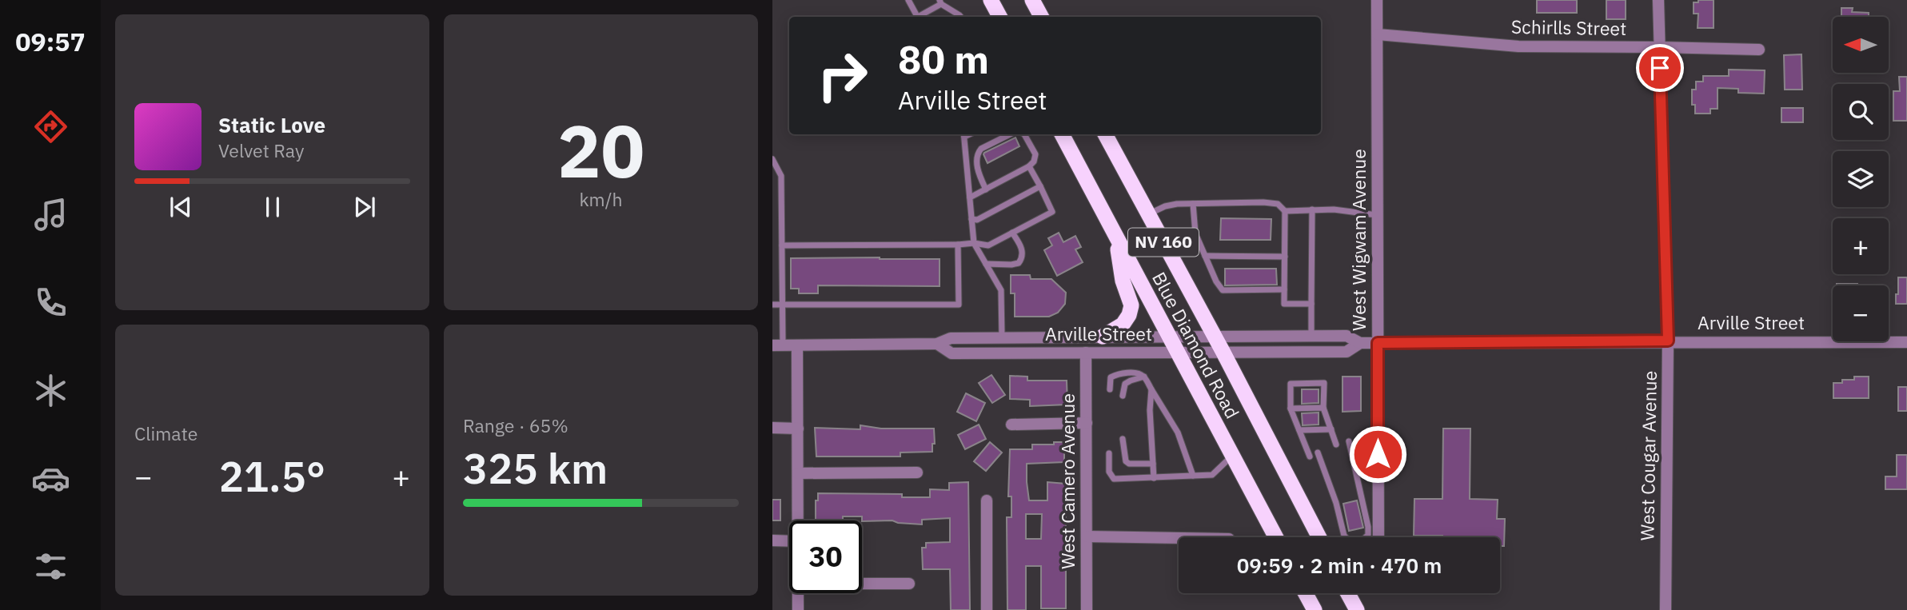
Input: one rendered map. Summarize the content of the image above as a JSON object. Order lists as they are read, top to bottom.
{
  "streets": {
    "highway": ["NV 160", "Blue Diamond Road"],
    "street": [
      "Schirlls Street",
      "West Wigwam Avenue",
      "Arville Street",
      "West Cougar Avenue",
      "West Camero Avenue"
    ]
  },
  "crossings": [
    ["Schirlls Street", "West Wigwam Avenue"],
    ["Schirlls Street", "West Cougar Avenue"],
    ["West Wigwam Avenue", "Arville Street"],
    ["Arville Street", "Blue Diamond Road"],
    ["Arville Street", "West Cougar Avenue"],
    ["Arville Street", "West Camero Avenue"]
  ],
  "north": "left",
  "page": {
    "tabs": "09:57",
    "tile": [
      ["20", "km/h"],
      "Climate",
      ["Range · 65%", "325 km"]
    ],
    "map_buttons": ["+", "−"],
    "turn": ["80 m", "Arville Street"],
    "song": ["Static Love", "Velvet Ray"],
    "heat": ["−", "21.5°", "+"],
    "limit": "30",
    "trip": "09:59 · 2 min · 470 m"
  }
}
